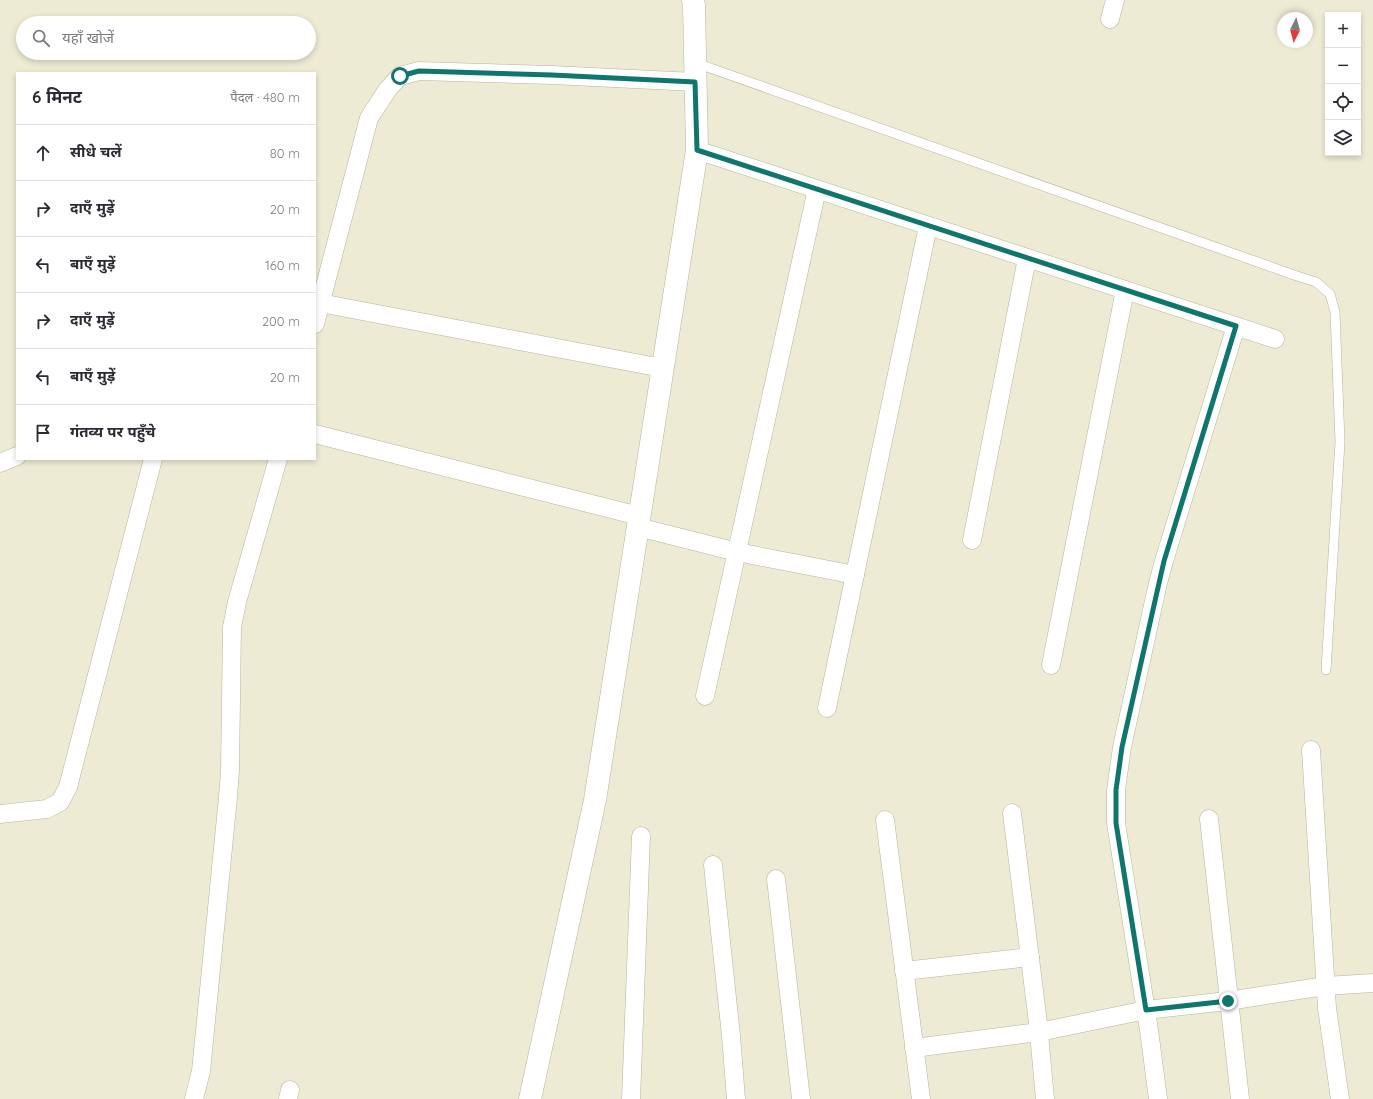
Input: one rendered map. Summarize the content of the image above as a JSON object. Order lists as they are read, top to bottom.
{
  "north": "bottom",
  "page": {
    "map_buttons": ["+", "−"],
    "search": "यहाँ खोजें",
    "heading": ["6 मिनट", "पैदल · 480 m"],
    "list": [
      ["सीधे चलें", "80 m"],
      ["दाएँ मुड़ें", "20 m"],
      ["बाएँ मुड़ें", "160 m"],
      ["दाएँ मुड़ें", "200 m"],
      ["बाएँ मुड़ें", "20 m"],
      "गंतव्य पर पहुँचे"
    ]
  }
}
